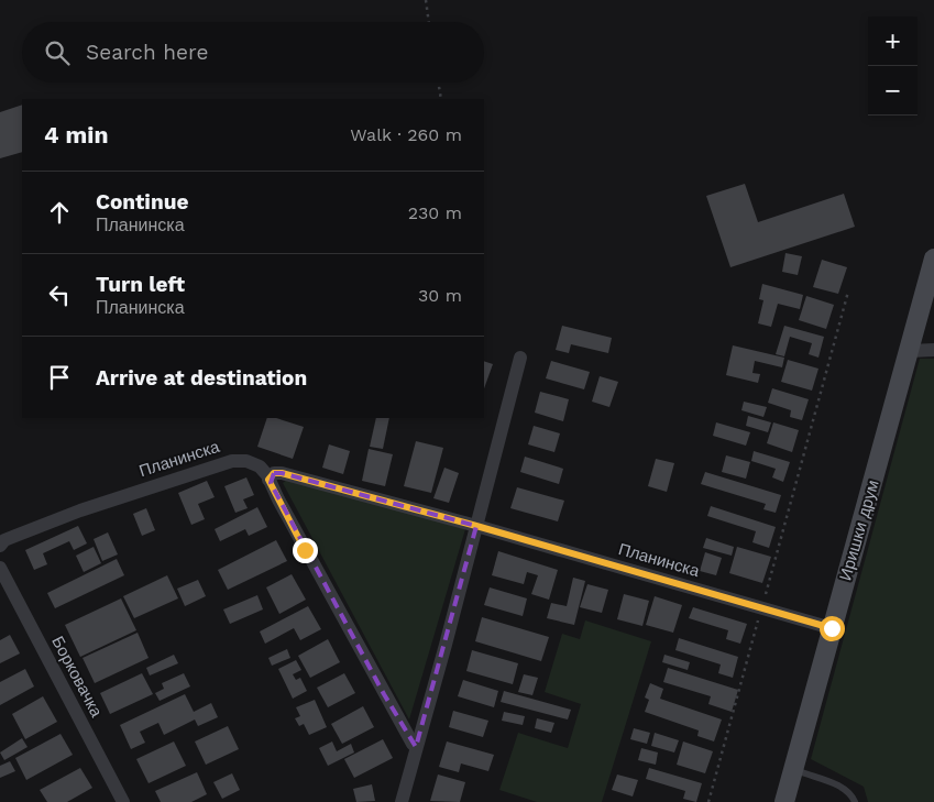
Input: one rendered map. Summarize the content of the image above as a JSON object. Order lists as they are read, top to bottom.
{
  "streets": {
    "street": ["Планинска", "Иришки друм", "Борковачка"]
  },
  "crossings": [
    ["Планинска", "Иришки друм"]
  ],
  "page": {
    "map_buttons": ["+", "−"],
    "search": "Search here",
    "heading": ["4 min", "Walk · 260 m"],
    "list": [
      ["Continue", "Планинска", "230 m"],
      ["Turn left", "Планинска", "30 m"],
      "Arrive at destination"
    ]
  }
}
